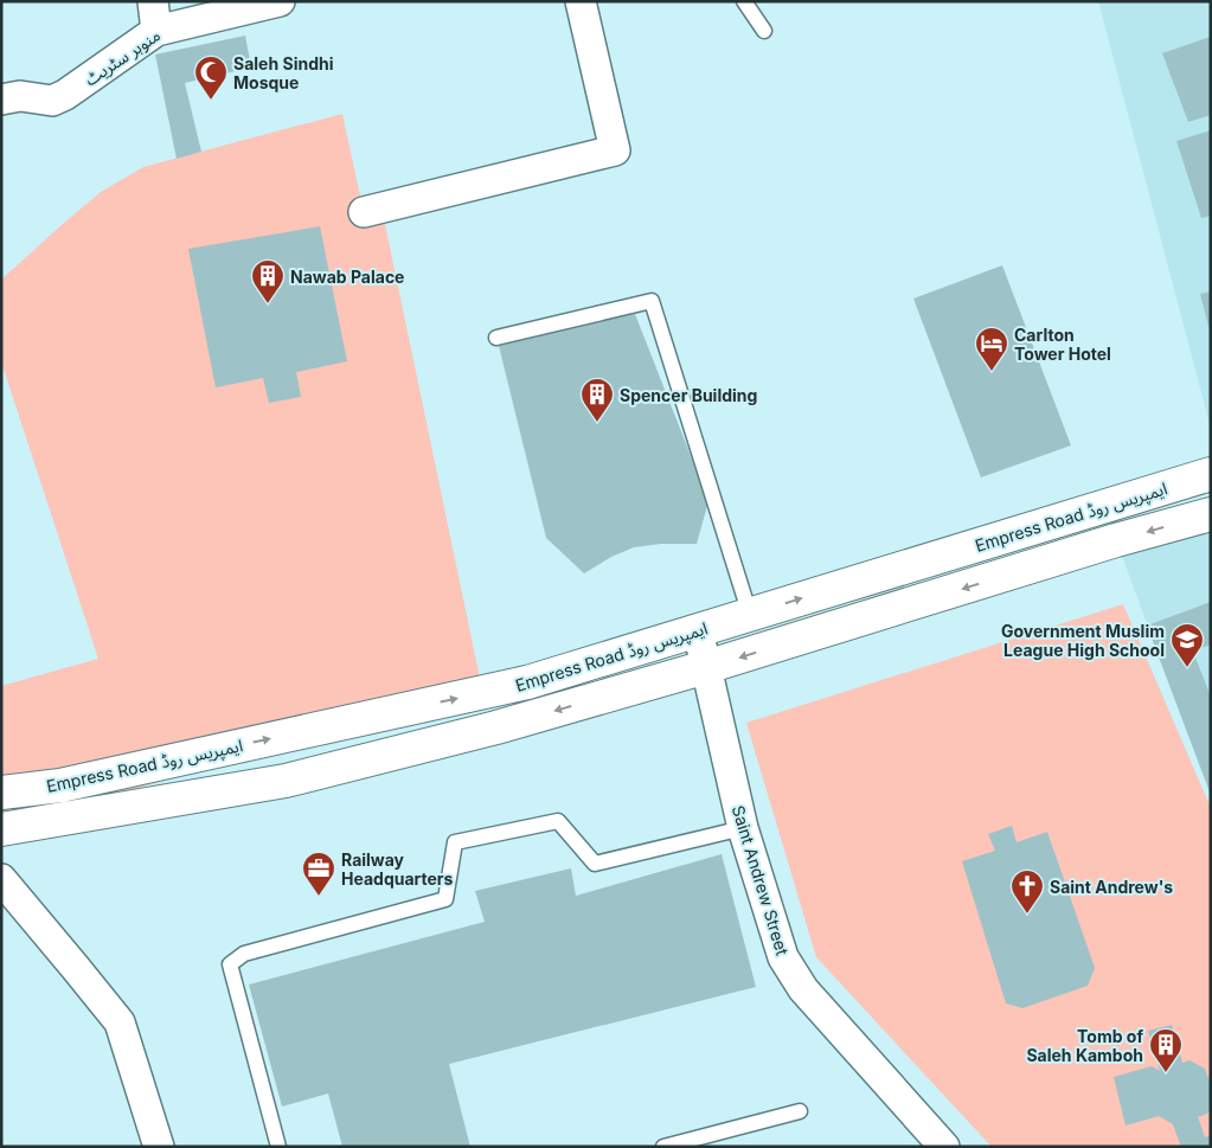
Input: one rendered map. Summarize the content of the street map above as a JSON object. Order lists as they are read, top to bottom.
{
  "streets": {
    "main road": ["Empress Road ایمپریس روڈ"],
    "street": ["منوہر سٹریٹ", "Saint Andrew Street"]
  },
  "crossings": [
    ["Empress Road ایمپریس روڈ", "Saint Andrew Street"]
  ],
  "places": {
    "mosque": ["Saleh Sindhi Mosque"],
    "building": ["Nawab Palace", "Spencer Building", "Tomb of Saleh Kamboh"],
    "hotel": ["Carlton Tower Hotel"],
    "school or university": ["Government Muslim League High School"],
    "office": ["Railway Headquarters"],
    "church": ["Saint Andrew's"]
  }
}
